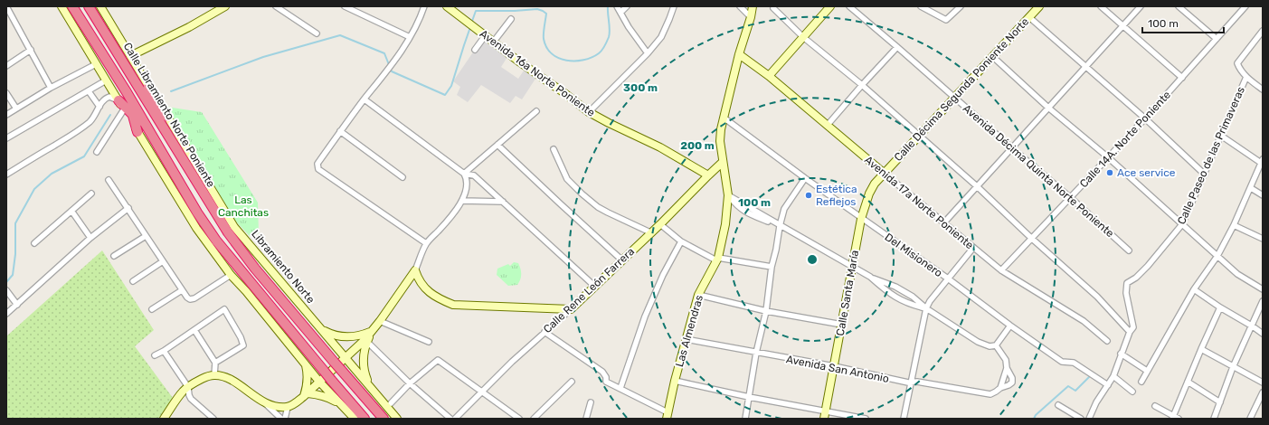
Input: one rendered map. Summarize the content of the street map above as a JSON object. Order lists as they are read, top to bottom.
{
  "streets": {
    "highway": ["Calle Libramiento Norte Poniente"],
    "street": [
      "Avenida 16a Norte Poniente",
      "Calle Décima Segunda Poniente Norte",
      "Calle 14A. Norte Poniente",
      "Calle Paseo de las Primaveras",
      "Avenida Décima Quinta Norte Poniente",
      "Avenida 17a Norte Poniente",
      "Del Misionero",
      "Libramiento Norte",
      "Calle Rene León Farrera",
      "Calle Santa María",
      "Las Almendras",
      "Avenida San Antonio"
    ]
  },
  "crossings": [
    ["Avenida 16a Norte Poniente", "Calle Rene León Farrera"],
    ["Calle Décima Segunda Poniente Norte", "Avenida Décima Quinta Norte Poniente"],
    ["Calle Décima Segunda Poniente Norte", "Avenida 17a Norte Poniente"],
    ["Calle Décima Segunda Poniente Norte", "Calle Santa María"],
    ["Calle Libramiento Norte Poniente", "Libramiento Norte"],
    ["Calle 14A. Norte Poniente", "Avenida Décima Quinta Norte Poniente"],
    ["Calle 14A. Norte Poniente", "Avenida 17a Norte Poniente"],
    ["Calle Paseo de las Primaveras", "Del Misionero"],
    ["Avenida 17a Norte Poniente", "Calle Santa María"],
    ["Avenida 17a Norte Poniente", "Las Almendras"],
    ["Del Misionero", "Calle Santa María"],
    ["Del Misionero", "Las Almendras"],
    ["Calle Rene León Farrera", "Las Almendras"],
    ["Calle Santa María", "Avenida San Antonio"],
    ["Las Almendras", "Avenida San Antonio"]
  ],
  "parks": ["Las Canchitas"],
  "places": ["Ace service", "Estética Reflejos"],
  "scale_bar": "100 m",
  "rings": ["300 m", "200 m", "100 m"]
}
